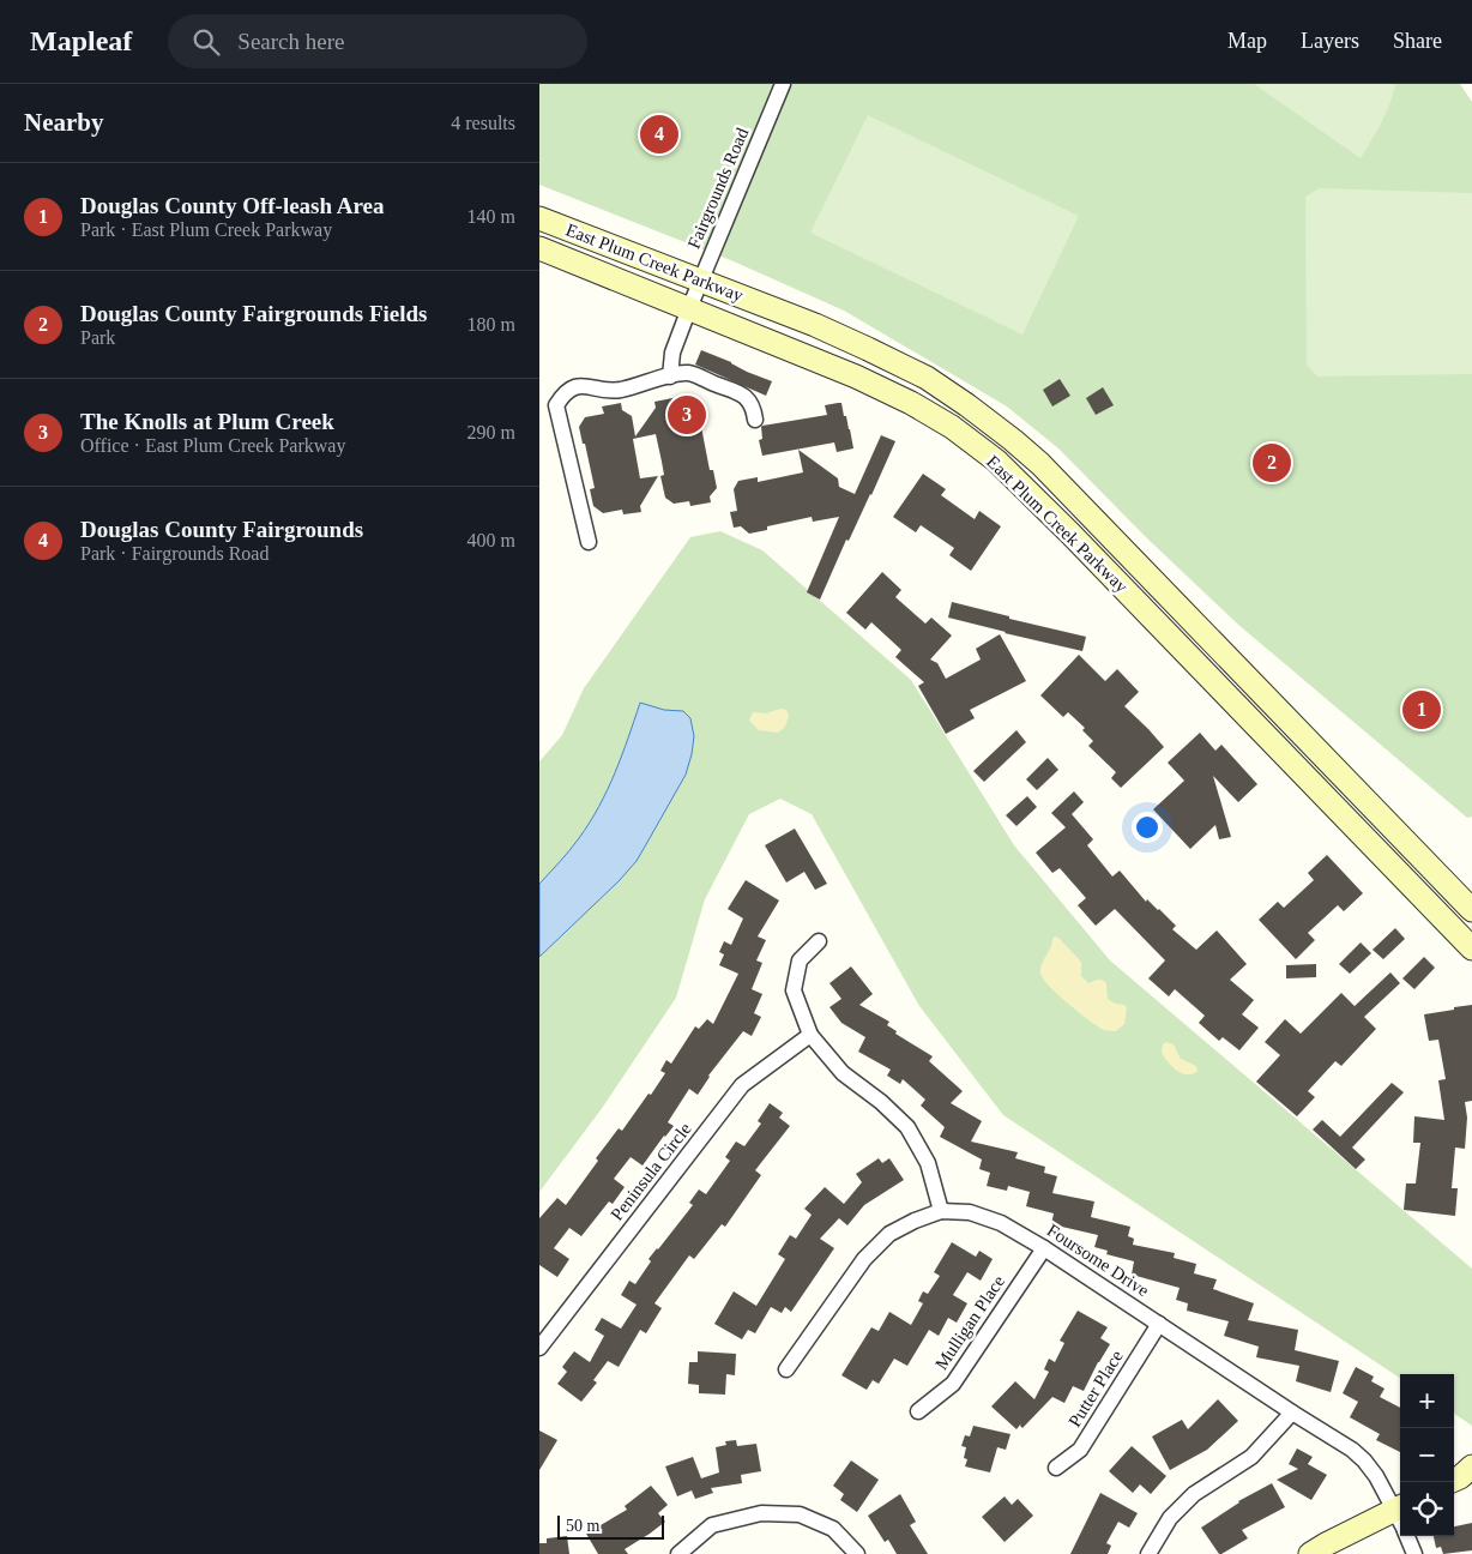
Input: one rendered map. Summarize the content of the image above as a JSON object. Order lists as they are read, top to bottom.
{
  "streets": {
    "main road": ["East Plum Creek Parkway"],
    "street": [
      "Fairgrounds Road",
      "Peninsula Circle",
      "Foursome Drive",
      "Mulligan Place",
      "Putter Place"
    ]
  },
  "crossings": [
    ["Fairgrounds Road", "East Plum Creek Parkway"],
    ["Foursome Drive", "Mulligan Place"],
    ["Foursome Drive", "Putter Place"]
  ],
  "scale_bar": "50 m",
  "page": {
    "header": "Mapleaf",
    "search": "Search here",
    "nav": ["Map", "Layers", "Share"],
    "heading": ["Nearby", "4 results"],
    "pins": [
      "4",
      "3",
      "2",
      "1"
    ],
    "list": [
      {
        "mark": "1",
        "name": "Douglas County Off-leash Area",
        "note": "Park · East Plum Creek Parkway",
        "value": "140 m"
      },
      {
        "mark": "2",
        "name": "Douglas County Fairgrounds Fields",
        "note": "Park",
        "value": "180 m"
      },
      {
        "mark": "3",
        "name": "The Knolls at Plum Creek",
        "note": "Office · East Plum Creek Parkway",
        "value": "290 m"
      },
      {
        "mark": "4",
        "name": "Douglas County Fairgrounds",
        "note": "Park · Fairgrounds Road",
        "value": "400 m"
      }
    ],
    "map_buttons": ["+", "−"],
    "scale": "50 m"
  }
}
